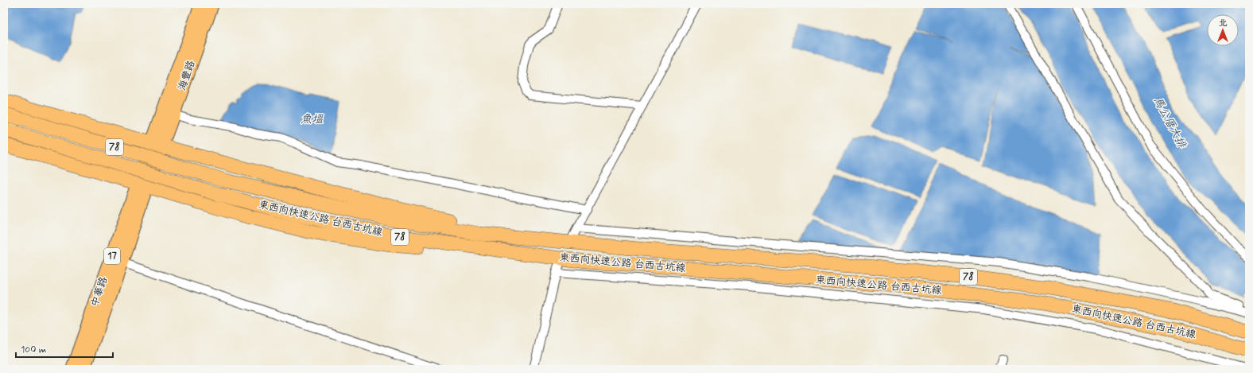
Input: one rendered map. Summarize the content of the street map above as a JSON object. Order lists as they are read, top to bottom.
{
  "streets": {
    "highway": ["78", "東西向快速公路 台西古坑線"],
    "main road": ["海豐路", "17", "中華路"]
  },
  "crossings": [
    ["海豐路", "中華路"]
  ],
  "water": ["魚塭", "馬公厝大排"],
  "scale_bar": "100 m",
  "north": "top"
}
